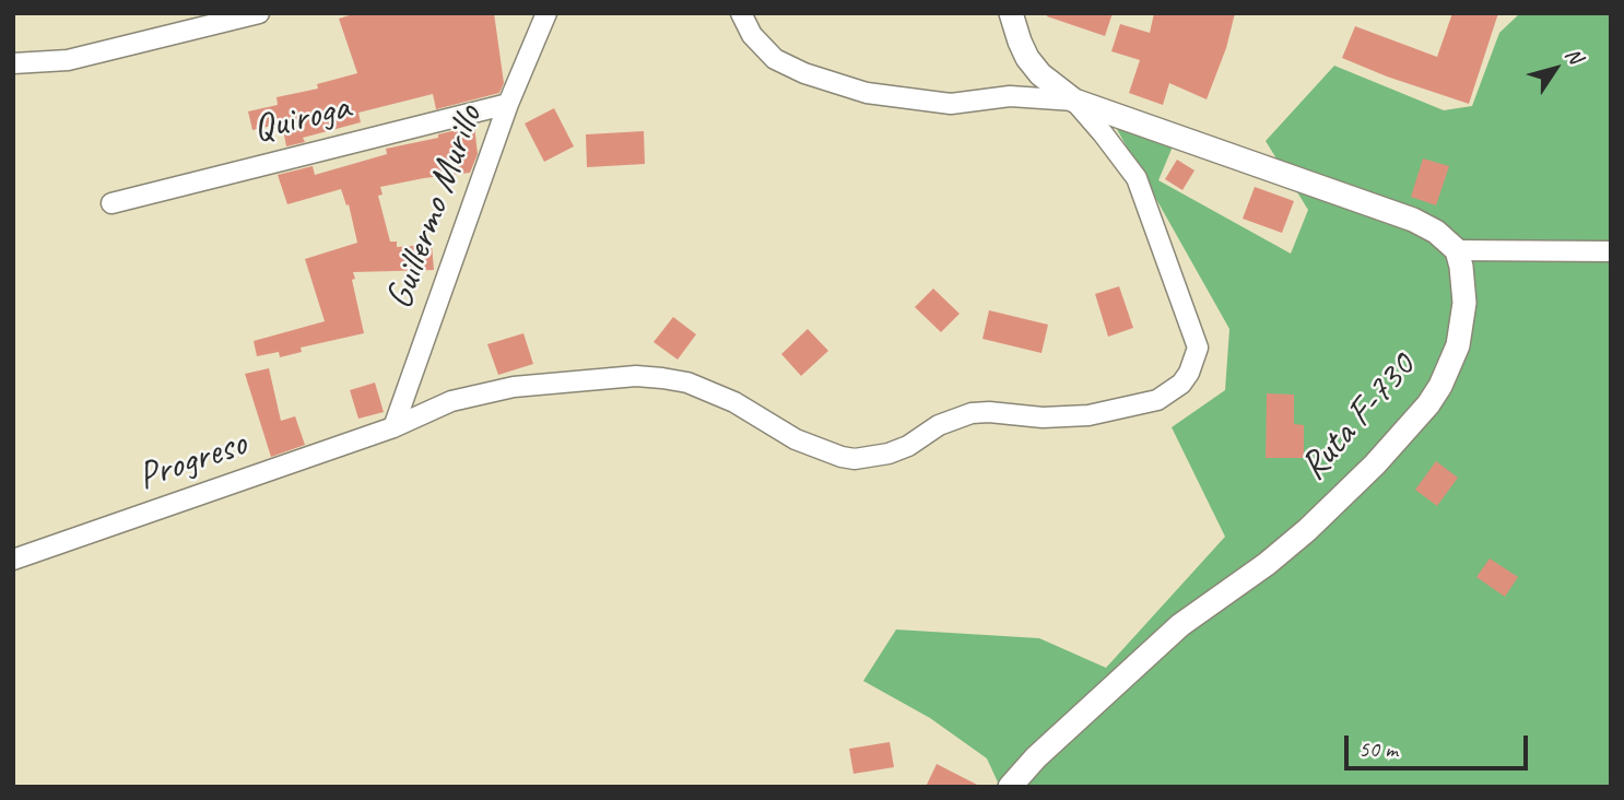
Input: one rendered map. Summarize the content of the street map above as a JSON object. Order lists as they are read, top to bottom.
{
  "streets": {
    "street": [
      "Quiroga",
      "Guillermo Murillo",
      "Ruta F-730",
      "Progreso"
    ]
  },
  "crossings": [
    ["Quiroga", "Guillermo Murillo"],
    ["Guillermo Murillo", "Progreso"]
  ],
  "scale_bar": "50 m",
  "north": "top right"
}
